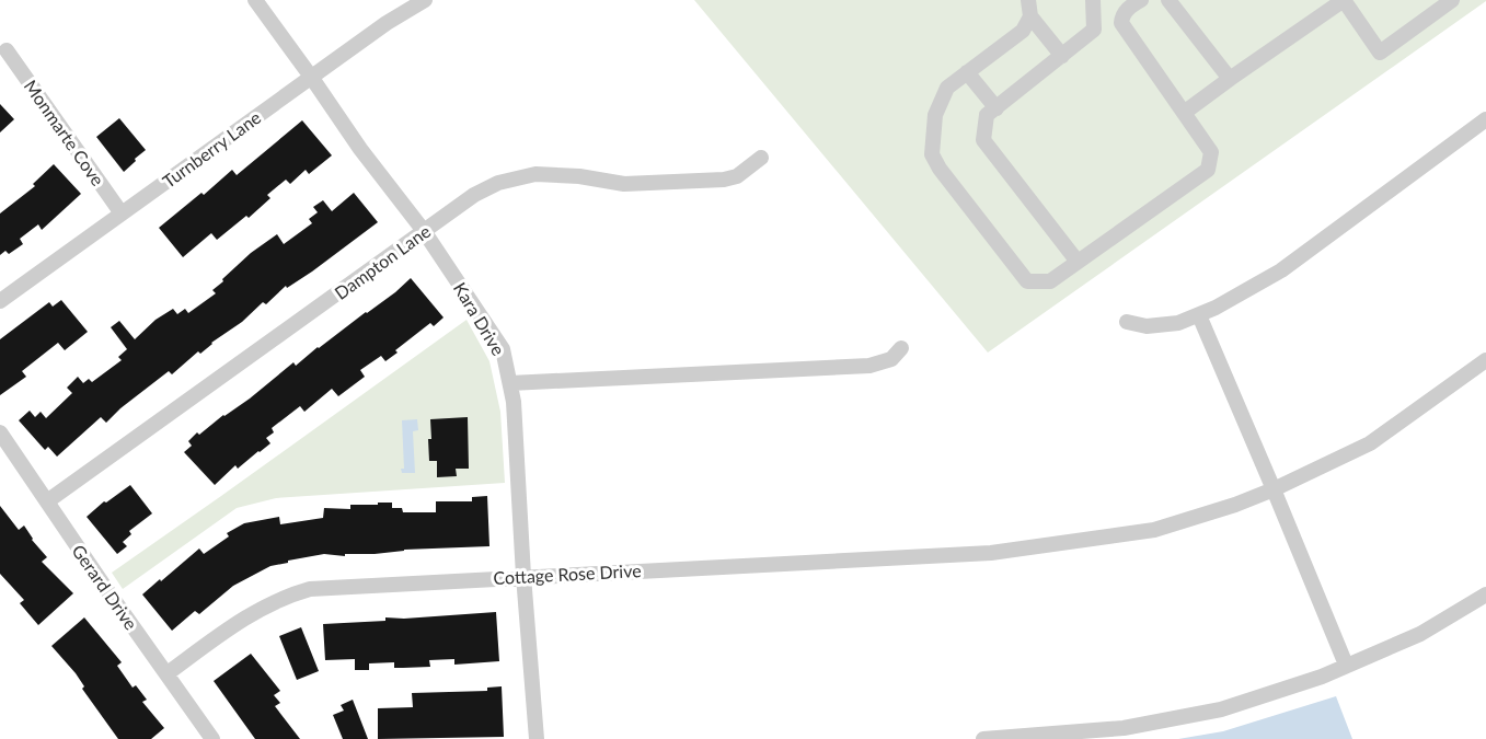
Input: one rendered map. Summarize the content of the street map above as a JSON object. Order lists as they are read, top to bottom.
{
  "streets": {
    "street": [
      "Monmarte Cove",
      "Turnberry Lane",
      "Dampton Lane",
      "Kara Drive",
      "Cottage Rose Drive",
      "Gerard Drive"
    ]
  },
  "crossings": [
    ["Monmarte Cove", "Turnberry Lane"],
    ["Turnberry Lane", "Kara Drive"],
    ["Dampton Lane", "Kara Drive"],
    ["Dampton Lane", "Gerard Drive"],
    ["Kara Drive", "Cottage Rose Drive"],
    ["Cottage Rose Drive", "Gerard Drive"]
  ]
}
